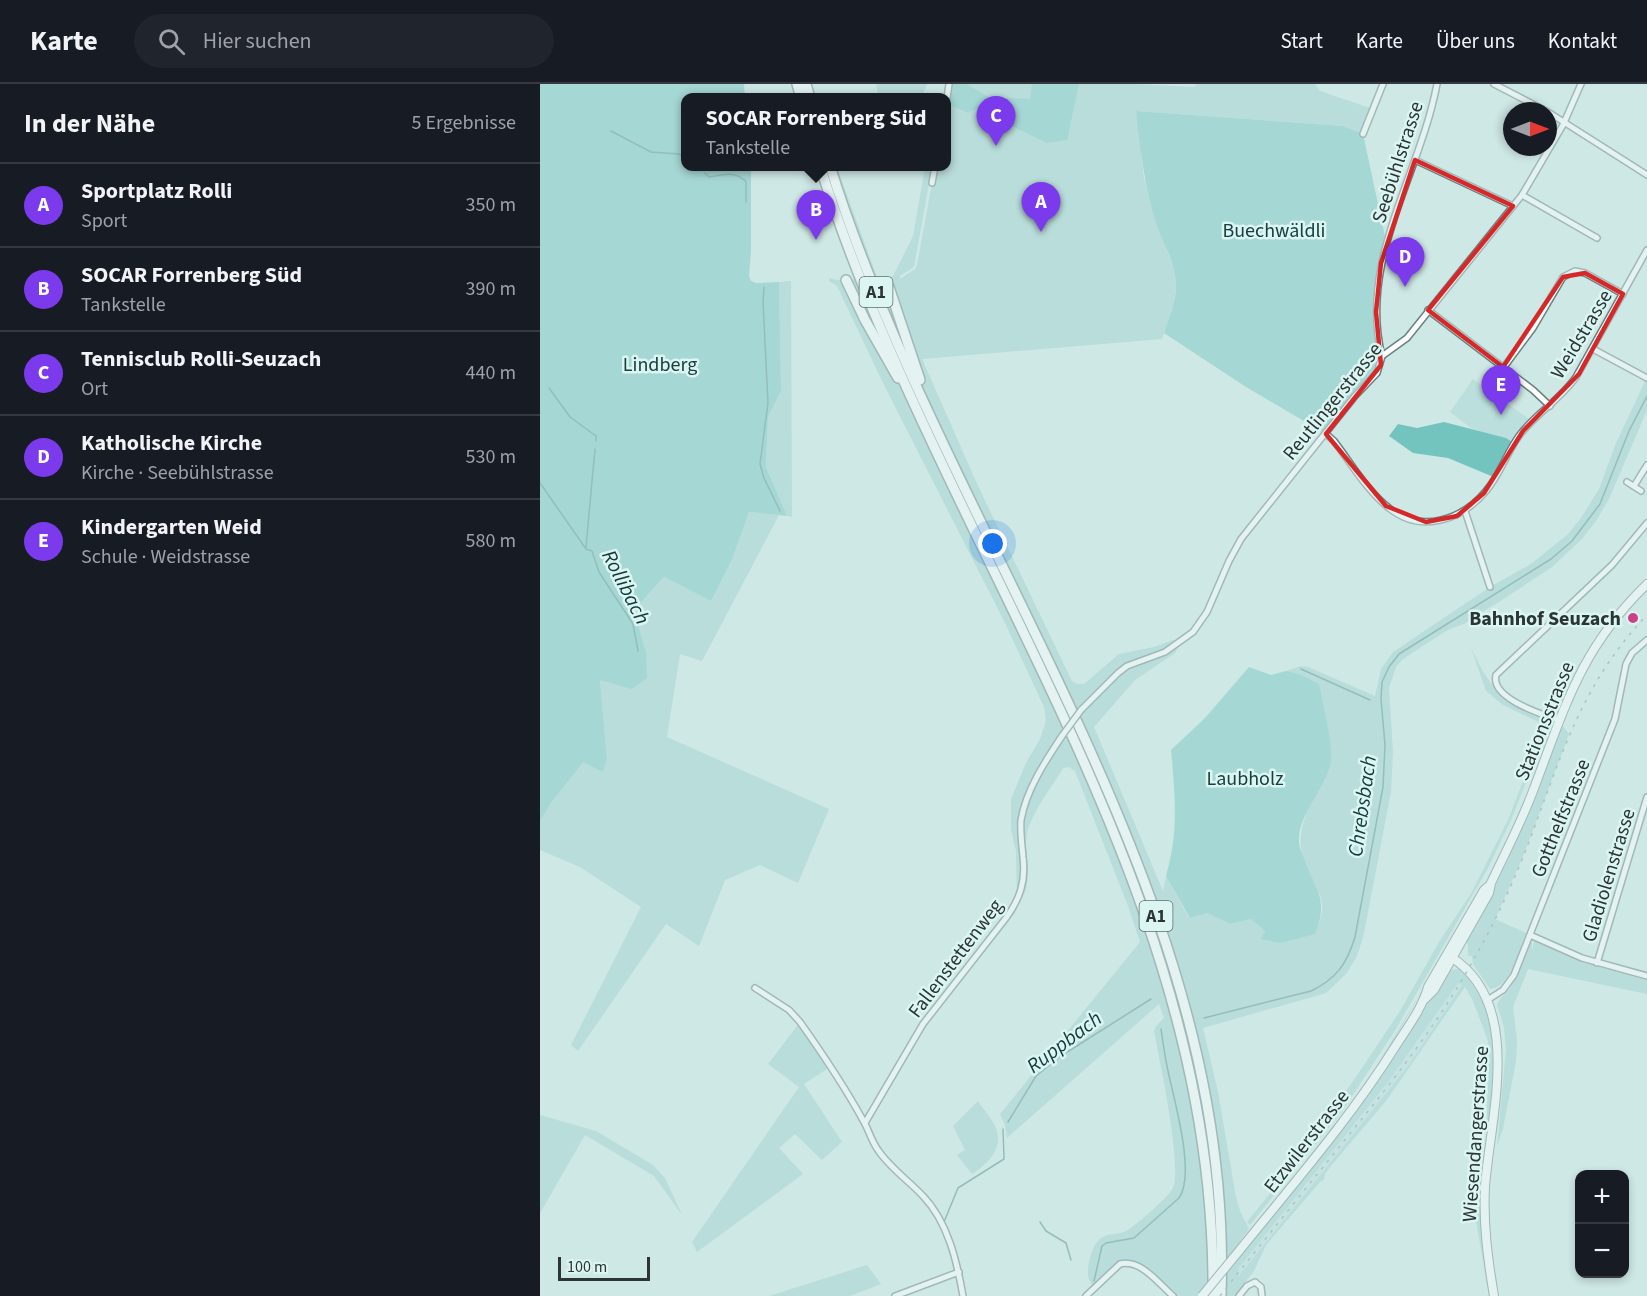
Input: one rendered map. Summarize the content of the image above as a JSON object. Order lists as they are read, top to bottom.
{
  "streets": {
    "highway": ["A1"],
    "main road": ["Stationsstrasse", "Wiesendangerstrasse", "Etzwilerstrasse"],
    "street": [
      "Seebühlstrasse",
      "Weidstrasse",
      "Reutlingerstrasse",
      "Gotthelfstrasse",
      "Gladiolenstrasse",
      "Fallenstettenweg"
    ]
  },
  "crossings": [
    ["Seebühlstrasse", "Reutlingerstrasse"],
    ["Weidstrasse", "Reutlingerstrasse"],
    ["Reutlingerstrasse", "Fallenstettenweg"],
    ["Stationsstrasse", "Etzwilerstrasse"],
    ["Gotthelfstrasse", "Wiesendangerstrasse"],
    ["Wiesendangerstrasse", "Etzwilerstrasse"]
  ],
  "water": ["Rollibach", "Chrebsbach", "Ruppbach"],
  "parks": ["Buechwäldli", "Lindberg", "Laubholz"],
  "places": ["Bahnhof Seuzach"],
  "scale_bar": "100 m",
  "north": "right",
  "page": {
    "header": "Karte",
    "search": "Hier suchen",
    "nav": [
      "Start",
      "Karte",
      "Über uns",
      "Kontakt"
    ],
    "heading": ["In der Nähe", "5 Ergebnisse"],
    "popup": ["SOCAR Forrenberg Süd", "Tankstelle"],
    "pins": [
      "C",
      "A",
      "B",
      "D",
      "E"
    ],
    "list": [
      {
        "mark": "A",
        "name": "Sportplatz Rolli",
        "note": "Sport",
        "value": "350 m"
      },
      {
        "mark": "B",
        "name": "SOCAR Forrenberg Süd",
        "note": "Tankstelle",
        "value": "390 m"
      },
      {
        "mark": "C",
        "name": "Tennisclub Rolli-Seuzach",
        "note": "Ort",
        "value": "440 m"
      },
      {
        "mark": "D",
        "name": "Katholische Kirche",
        "note": "Kirche · Seebühlstrasse",
        "value": "530 m"
      },
      {
        "mark": "E",
        "name": "Kindergarten Weid",
        "note": "Schule · Weidstrasse",
        "value": "580 m"
      }
    ],
    "map_buttons": ["+", "−"],
    "scale": "100 m"
  }
}
